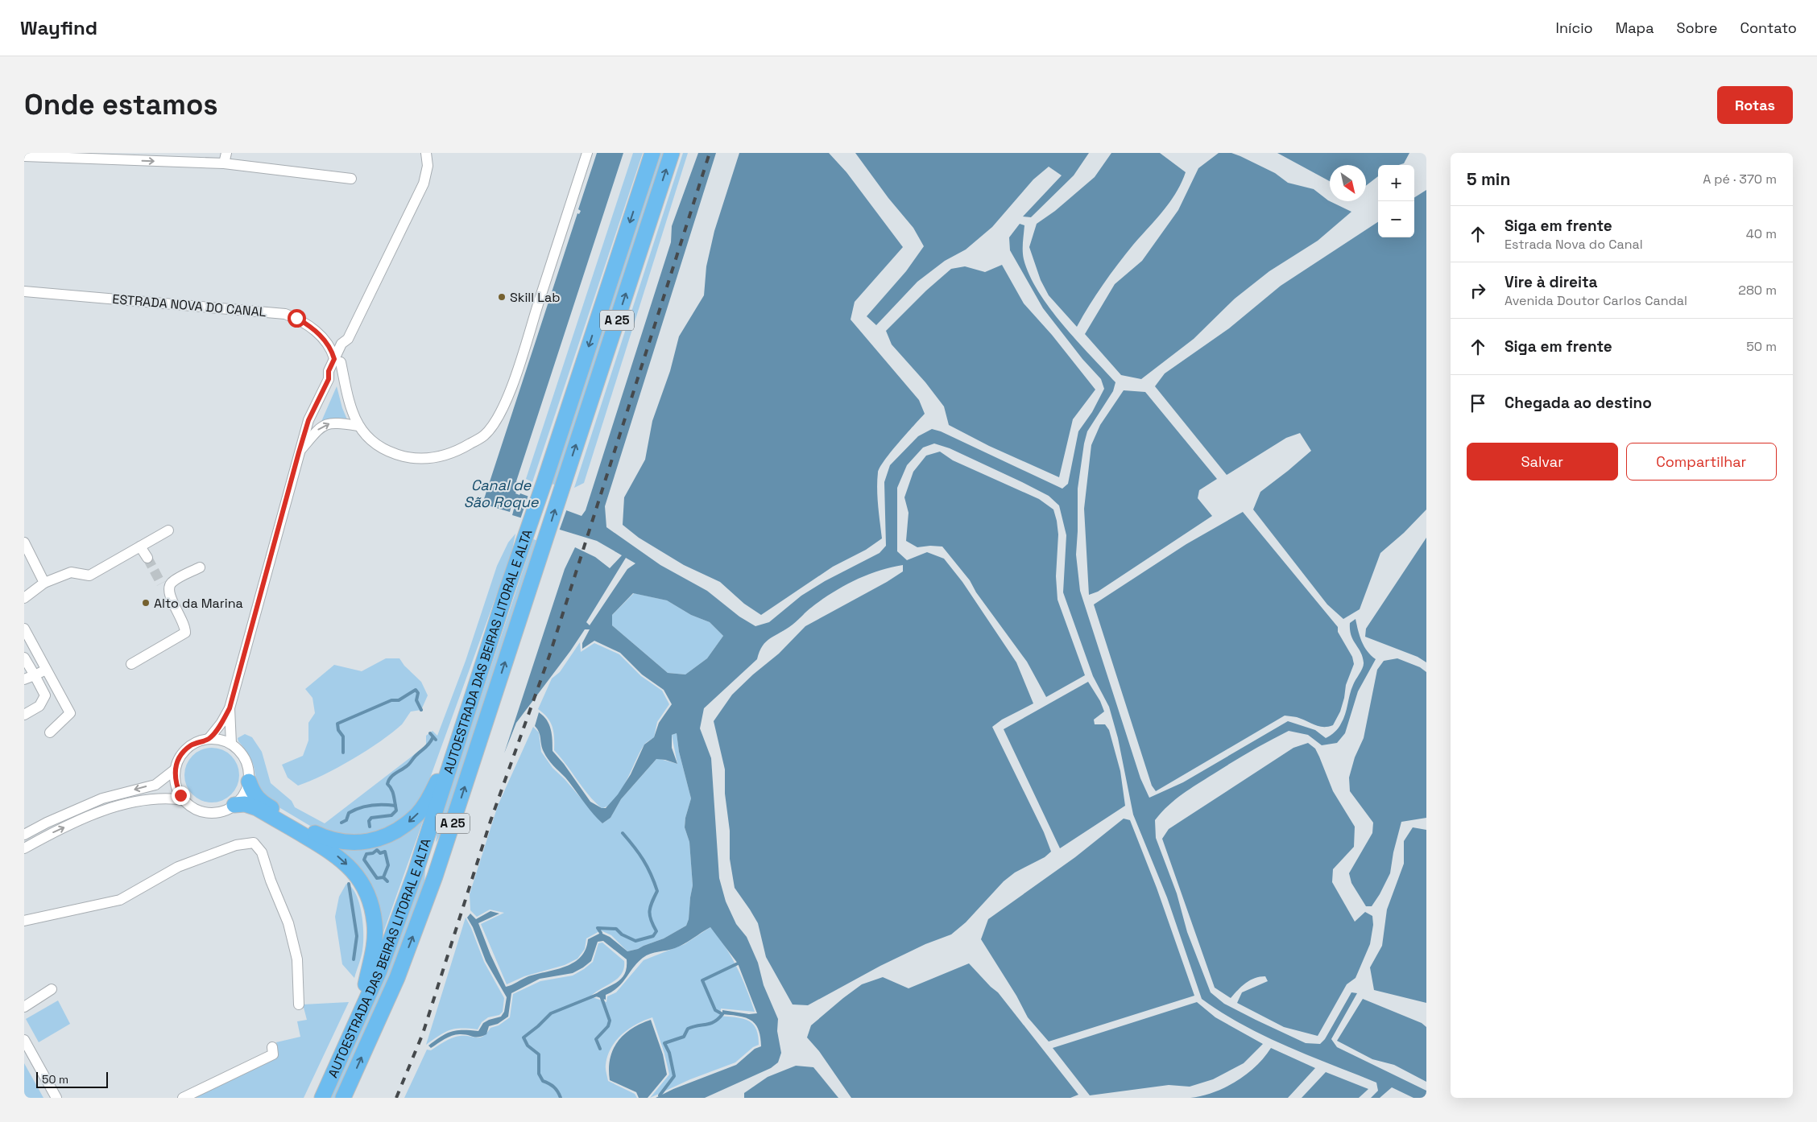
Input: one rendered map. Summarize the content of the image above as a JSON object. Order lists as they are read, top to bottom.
{
  "streets": {
    "highway": ["A 25", "AUTOESTRADA DAS BEIRAS LITORAL E ALTA"],
    "street": ["ESTRADA NOVA DO CANAL"]
  },
  "water": ["Canal de São Roque"],
  "places": ["Skill Lab", "Alto da Marina"],
  "scale_bar": "50 m",
  "north": "bottom right",
  "page": {
    "header": "Wayfind",
    "nav": [
      "Início",
      "Mapa",
      "Sobre",
      "Contato"
    ],
    "buttons": [
      "Rotas",
      ["Salvar", "Compartilhar"]
    ],
    "title": "Onde estamos",
    "heading": ["5 min", "A pé · 370 m"],
    "map_buttons": ["+", "−"],
    "list": [
      ["Siga em frente", "Estrada Nova do Canal", "40 m"],
      ["Vire à direita", "Avenida Doutor Carlos Candal", "280 m"],
      ["Siga em frente", "50 m"],
      "Chegada ao destino"
    ],
    "scale": "50 m"
  }
}
